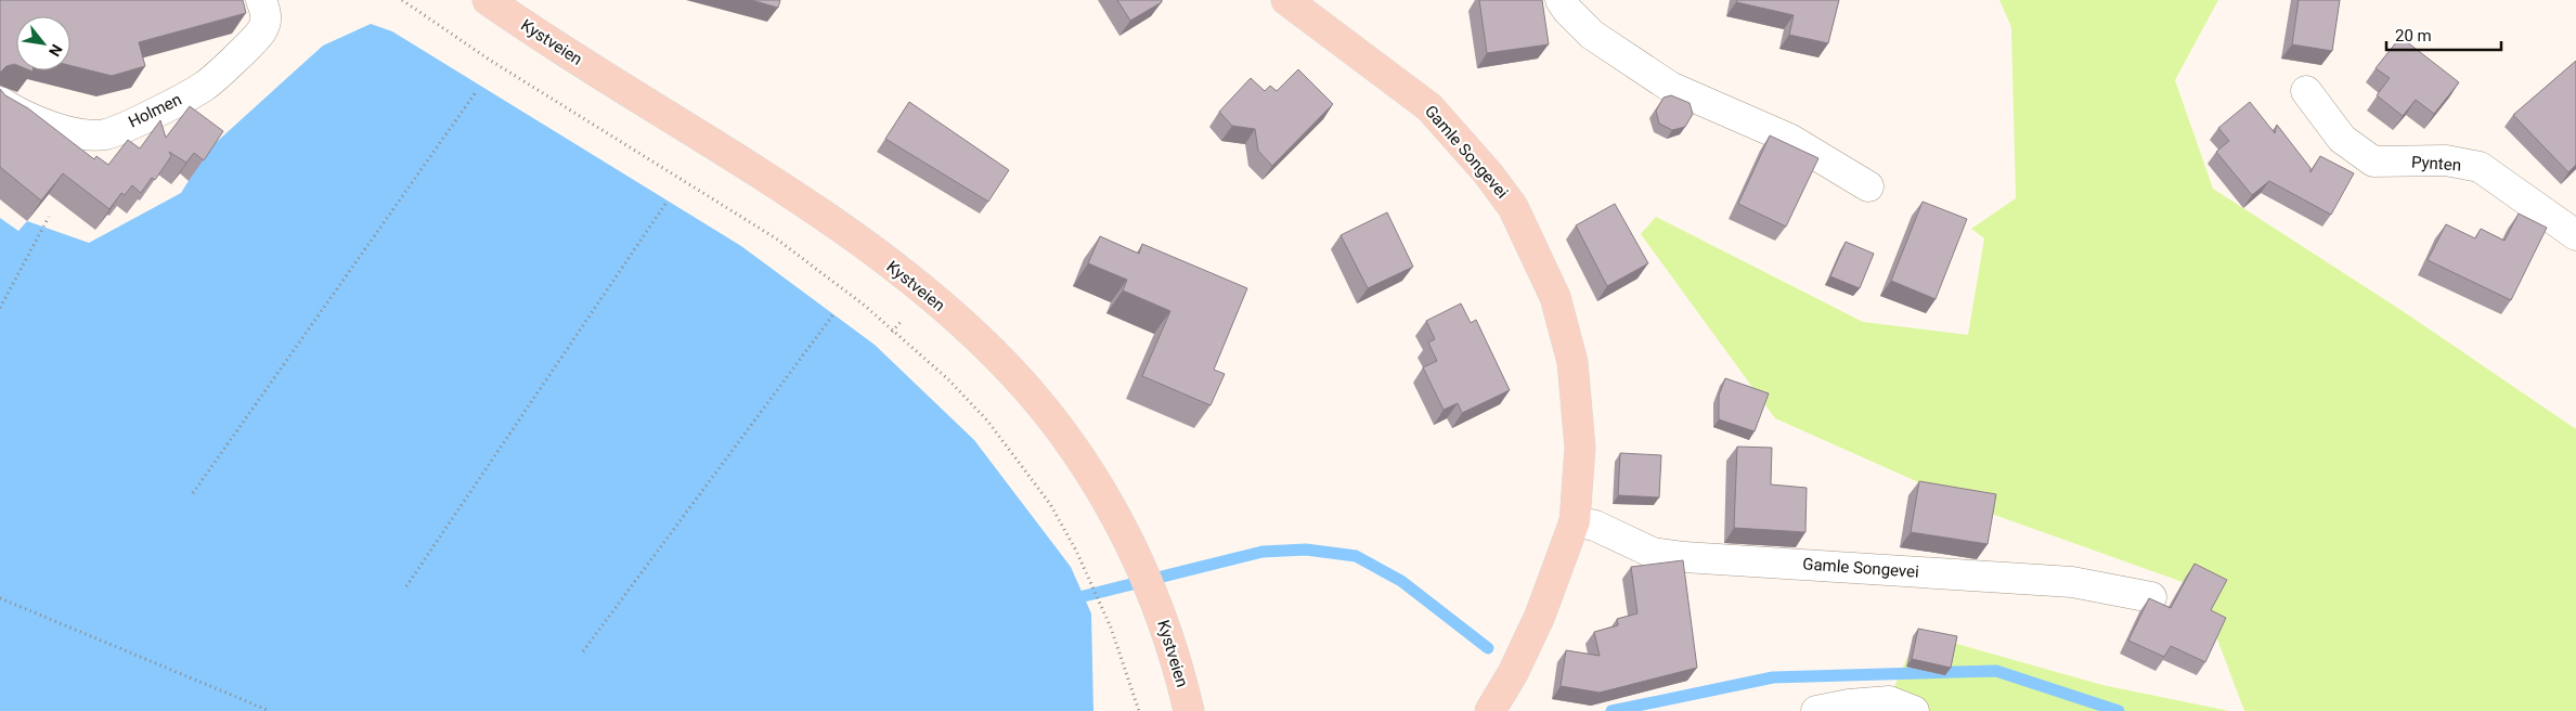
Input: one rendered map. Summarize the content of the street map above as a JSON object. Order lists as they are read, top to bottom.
{
  "streets": {
    "main road": ["Kystveien", "Gamle Songevei"],
    "street": ["Holmen", "Pynten"]
  },
  "scale_bar": "20 m",
  "north": "bottom right"
}
